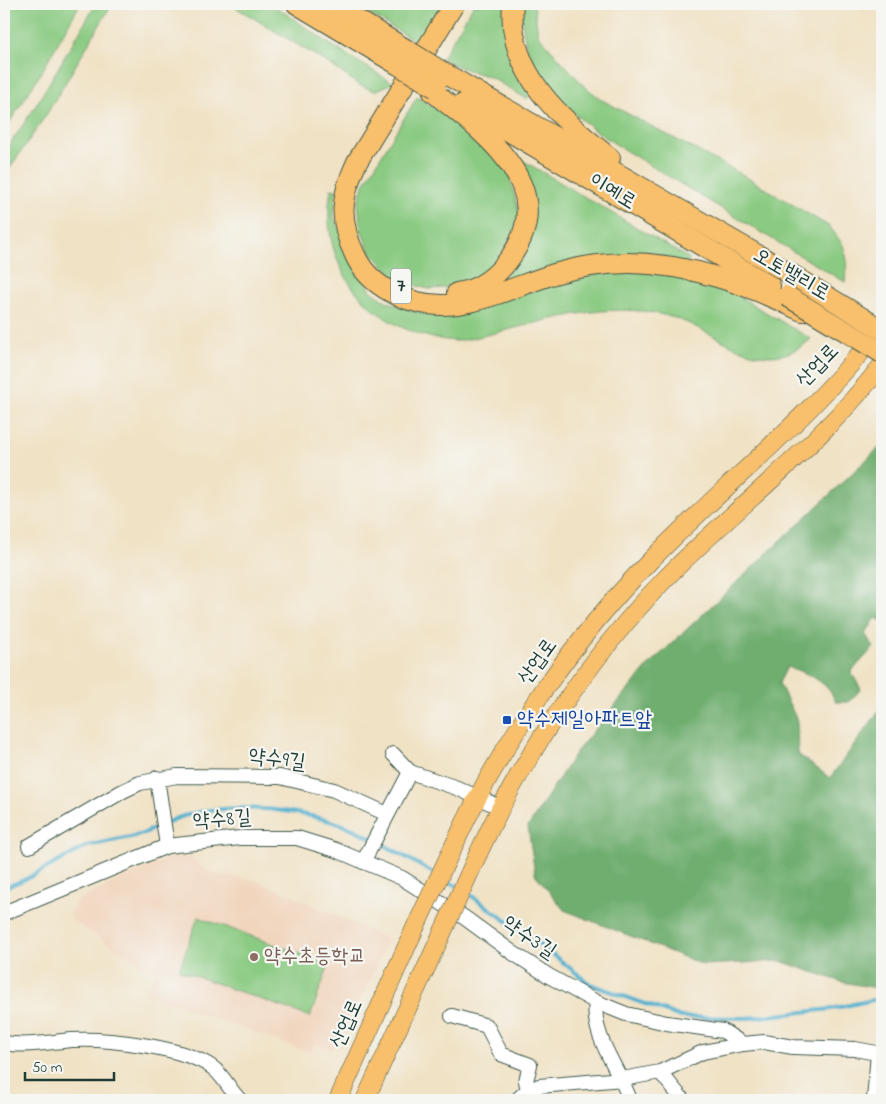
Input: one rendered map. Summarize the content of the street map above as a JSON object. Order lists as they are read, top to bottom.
{
  "streets": {
    "highway": ["이예로", "오토밸리로", "7"],
    "main road": ["산업로"],
    "street": ["약수9길", "약수8길", "약수3길"]
  },
  "crossings": [
    ["이예로", "오토밸리로"],
    ["이예로", "7"],
    ["약수8길", "약수3길"]
  ],
  "places": {
    "transit": ["약수제일아파트앞"],
    "other": ["약수초등학교"]
  },
  "scale_bar": "50 m"
}
